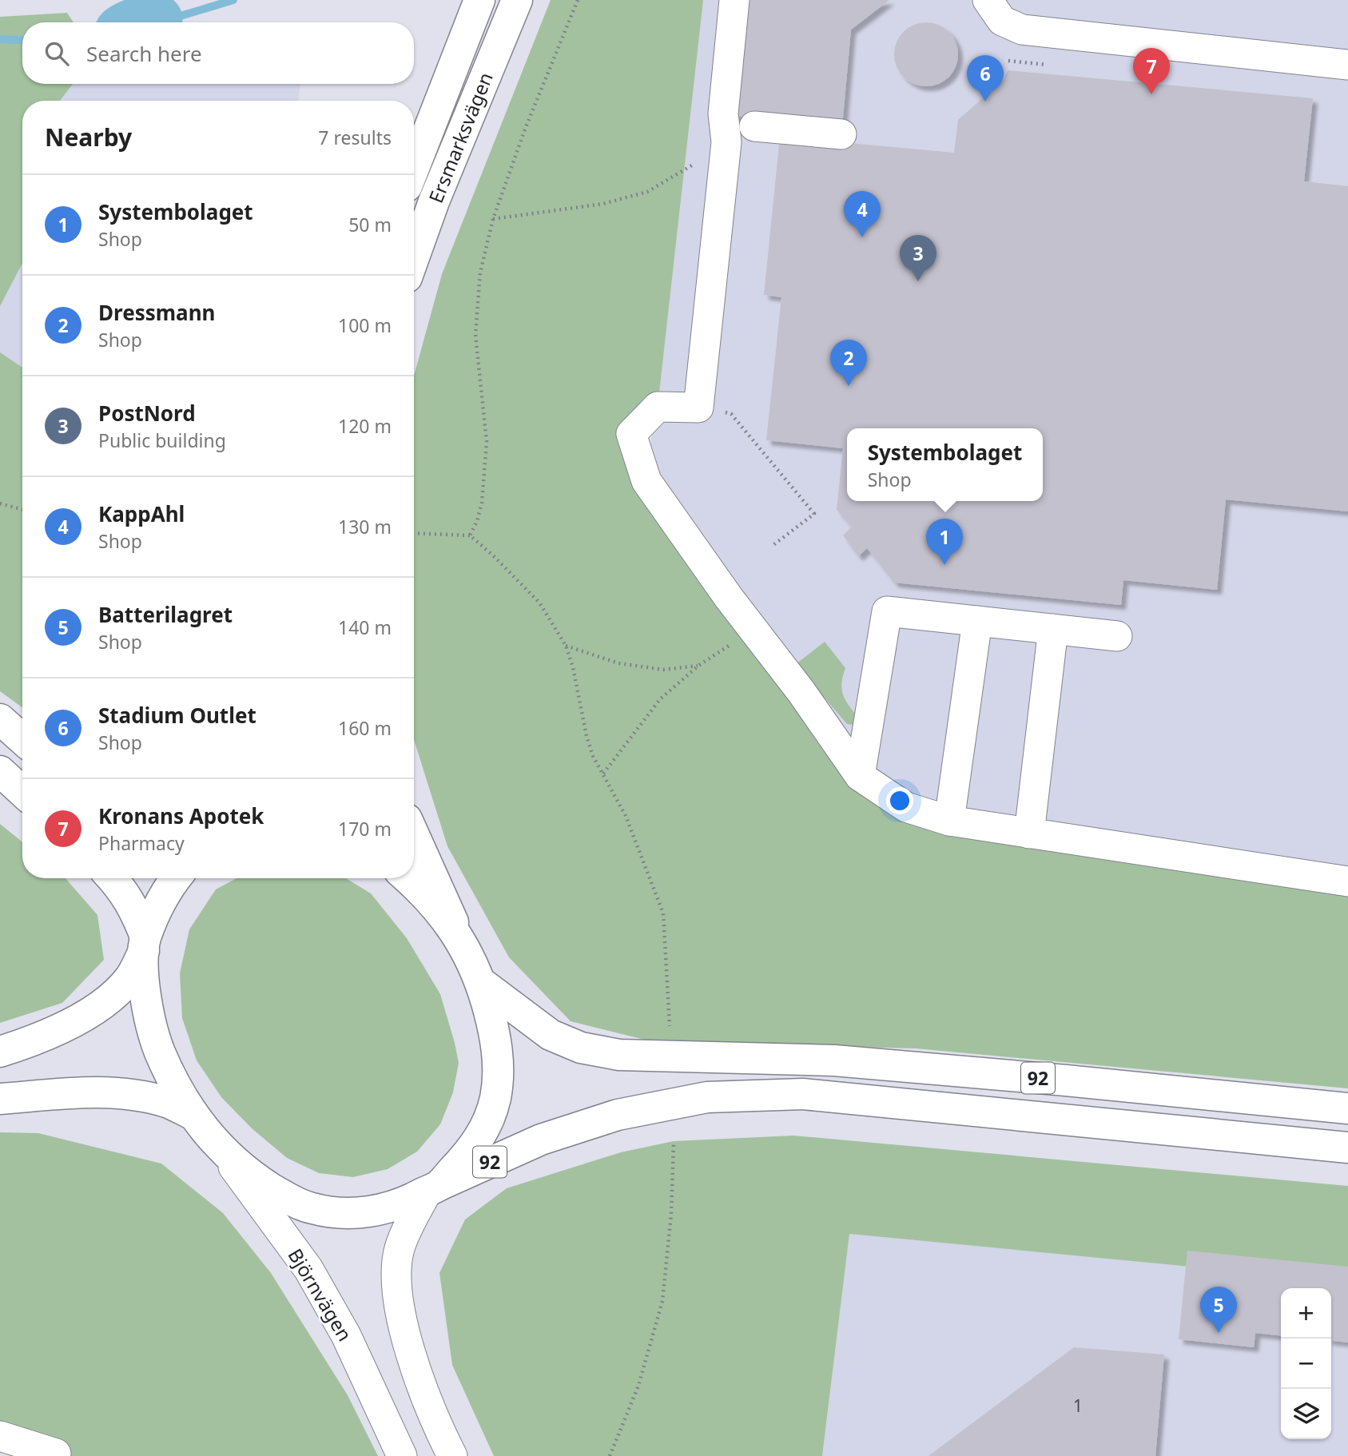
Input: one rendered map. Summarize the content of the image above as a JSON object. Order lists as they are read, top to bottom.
{
  "streets": {
    "main road": ["Ersmarksvägen", "92"],
    "street": ["Björnvägen"]
  },
  "house_numbers": ["1"],
  "page": {
    "search": "Search here",
    "pins": [
      "7",
      "6",
      "4",
      "3",
      "2",
      "1",
      "5"
    ],
    "heading": ["Nearby", "7 results"],
    "list": [
      {
        "mark": "1",
        "name": "Systembolaget",
        "note": "Shop",
        "value": "50 m"
      },
      {
        "mark": "2",
        "name": "Dressmann",
        "note": "Shop",
        "value": "100 m"
      },
      {
        "mark": "3",
        "name": "PostNord",
        "note": "Public building",
        "value": "120 m"
      },
      {
        "mark": "4",
        "name": "KappAhl",
        "note": "Shop",
        "value": "130 m"
      },
      {
        "mark": "5",
        "name": "Batterilagret",
        "note": "Shop",
        "value": "140 m"
      },
      {
        "mark": "6",
        "name": "Stadium Outlet",
        "note": "Shop",
        "value": "160 m"
      },
      {
        "mark": "7",
        "name": "Kronans Apotek",
        "note": "Pharmacy",
        "value": "170 m"
      }
    ],
    "popup": ["Systembolaget", "Shop"],
    "map_buttons": ["+", "−"]
  }
}
